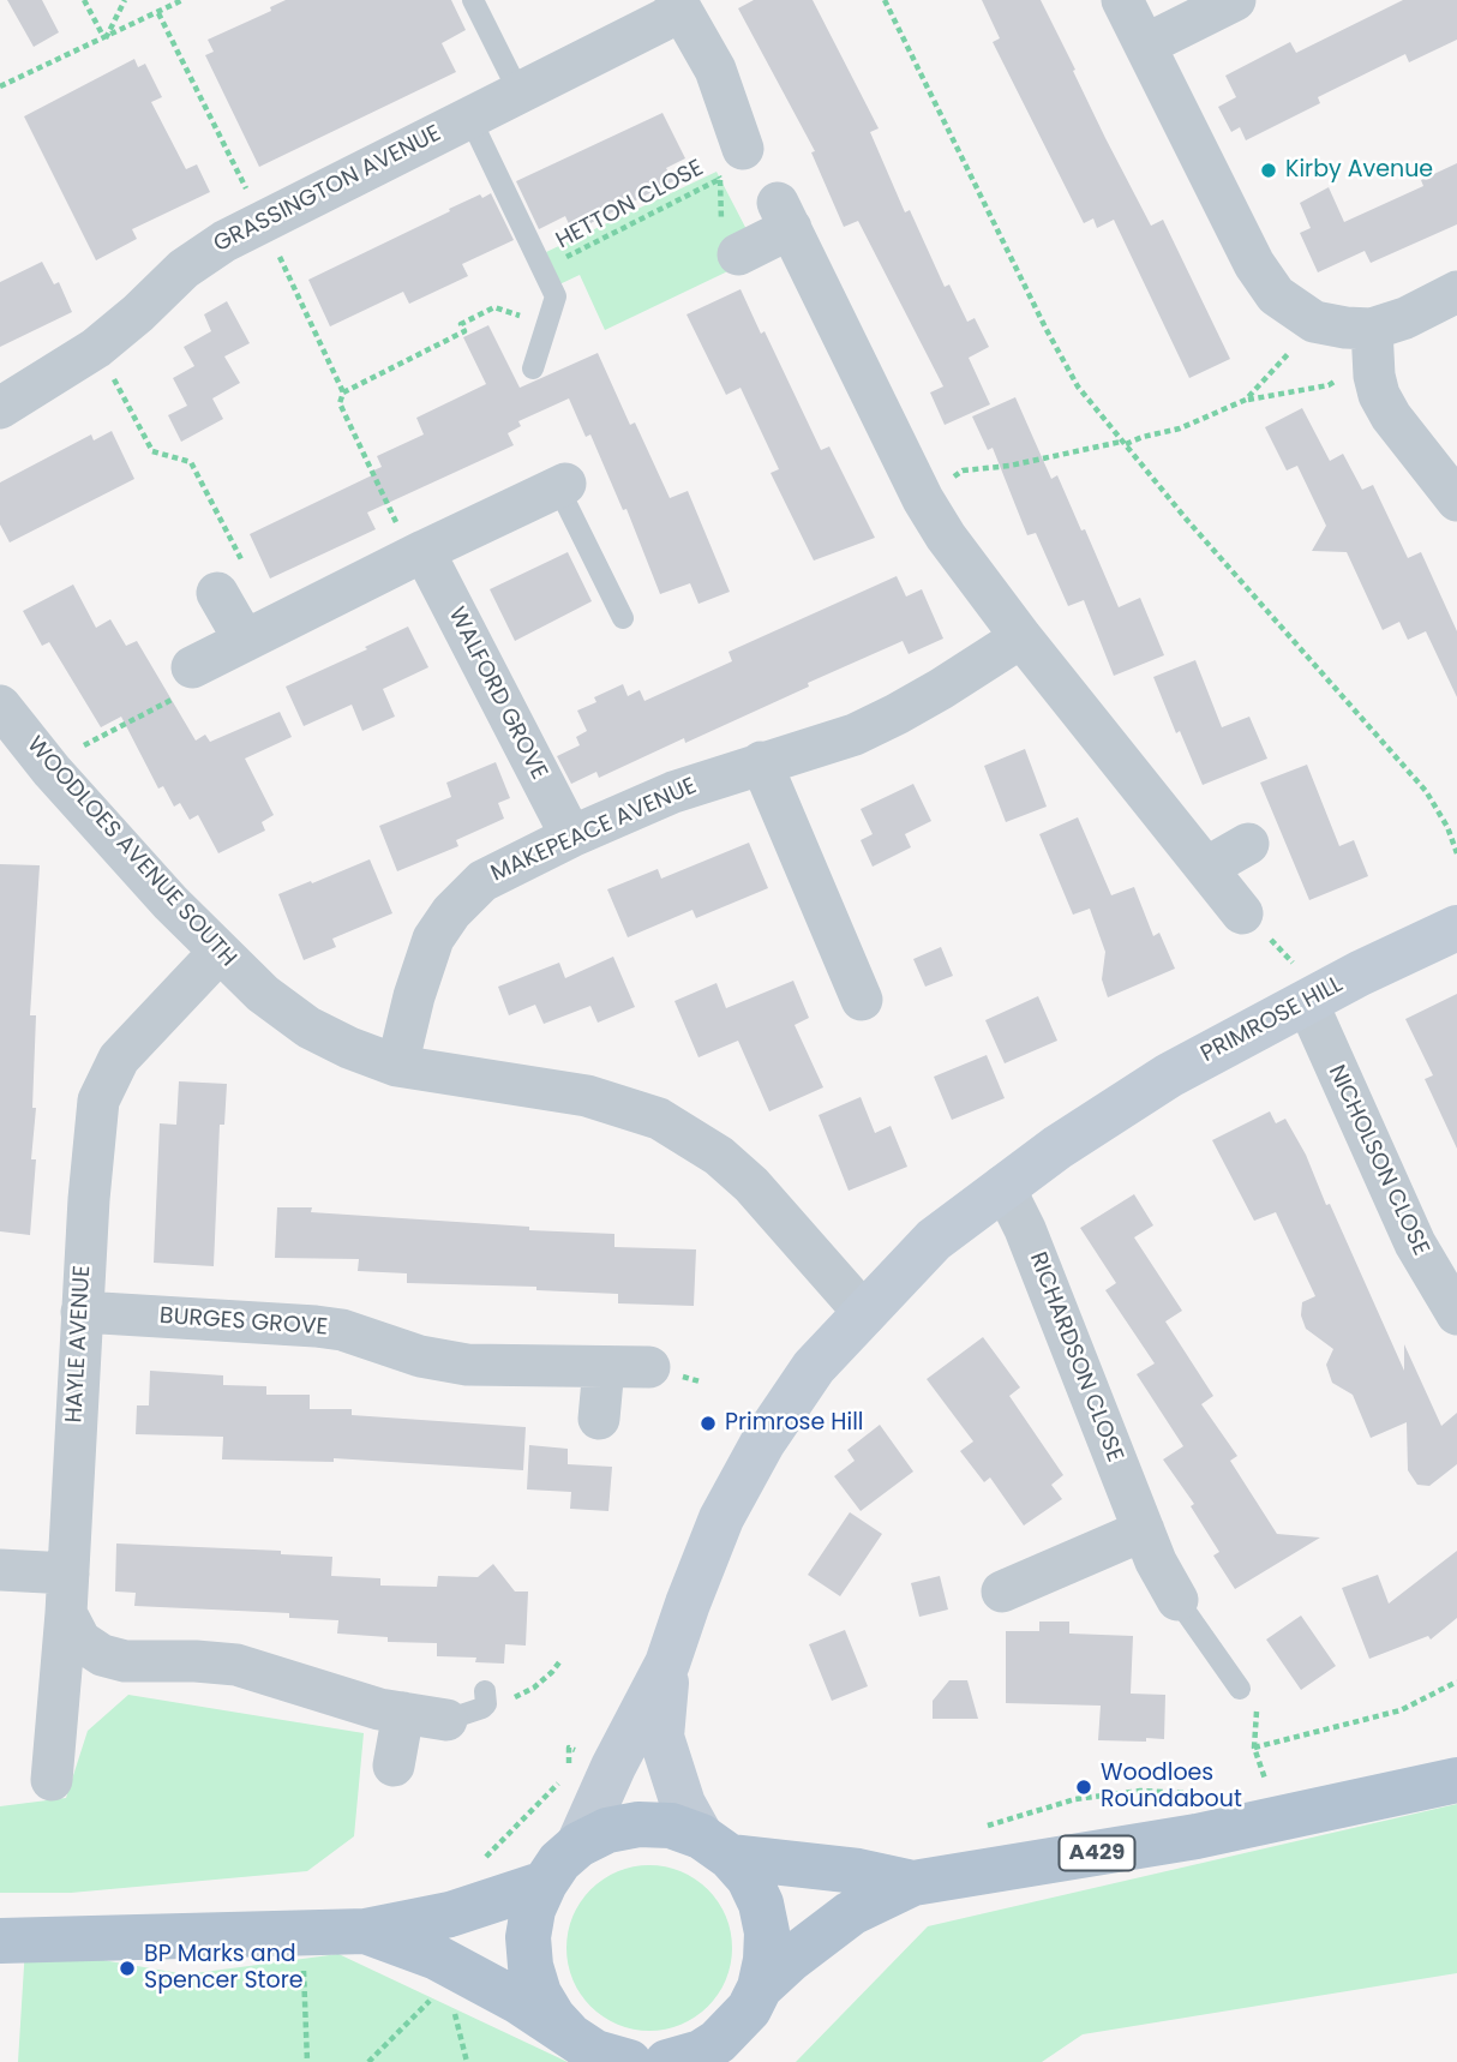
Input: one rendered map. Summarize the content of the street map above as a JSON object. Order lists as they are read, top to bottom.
{
  "streets": {
    "main road": ["A429"],
    "street": [
      "GRASSINGTON AVENUE",
      "WALFORD GROVE",
      "MAKEPEACE AVENUE",
      "WOODLOES AVENUE SOUTH",
      "PRIMROSE HILL",
      "NICHOLSON CLOSE",
      "BURGES GROVE",
      "HAYLE AVENUE",
      "RICHARDSON CLOSE"
    ],
    "path": ["HETTON CLOSE"]
  },
  "crossings": [
    ["GRASSINGTON AVENUE", "HETTON CLOSE"],
    ["WALFORD GROVE", "MAKEPEACE AVENUE"],
    ["MAKEPEACE AVENUE", "WOODLOES AVENUE SOUTH"],
    ["WOODLOES AVENUE SOUTH", "PRIMROSE HILL"],
    ["WOODLOES AVENUE SOUTH", "HAYLE AVENUE"],
    ["PRIMROSE HILL", "NICHOLSON CLOSE"],
    ["PRIMROSE HILL", "RICHARDSON CLOSE"],
    ["BURGES GROVE", "HAYLE AVENUE"]
  ],
  "places": [
    "Kirby Avenue",
    "Primrose Hill",
    "Woodloes Roundabout",
    "BP Marks and Spencer Store"
  ]
}
